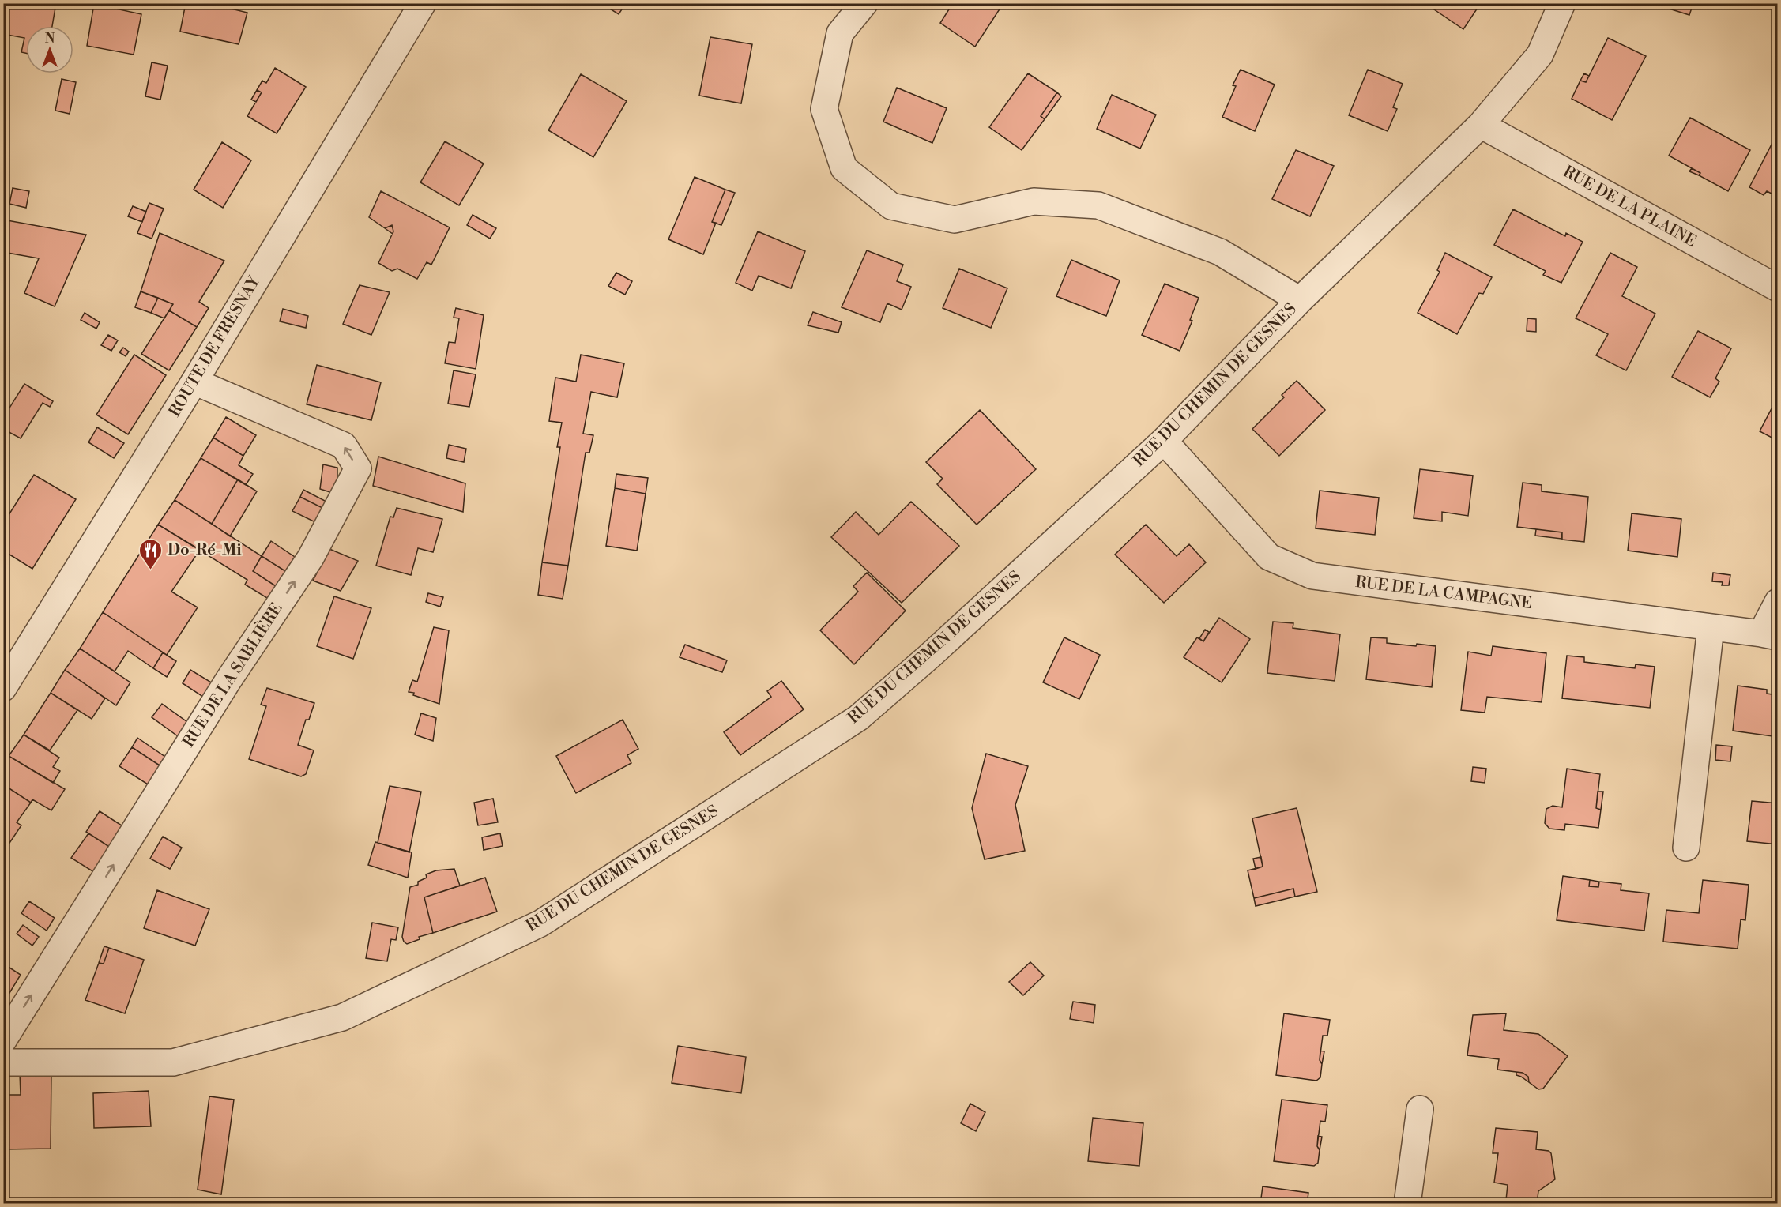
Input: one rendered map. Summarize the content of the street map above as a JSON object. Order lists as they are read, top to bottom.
{
  "streets": {
    "street": [
      "RUE DE LA PLAINE",
      "ROUTE DE FRESNAY",
      "RUE DU CHEMIN DE GESNES",
      "RUE DE LA CAMPAGNE",
      "RUE DE LA SABLIÈRE"
    ]
  },
  "crossings": [
    ["RUE DE LA PLAINE", "RUE DU CHEMIN DE GESNES"],
    ["ROUTE DE FRESNAY", "RUE DE LA SABLIÈRE"],
    ["RUE DU CHEMIN DE GESNES", "RUE DE LA CAMPAGNE"]
  ],
  "places": {
    "restaurant": ["Do-Ré-Mi"]
  },
  "north": "top"
}
